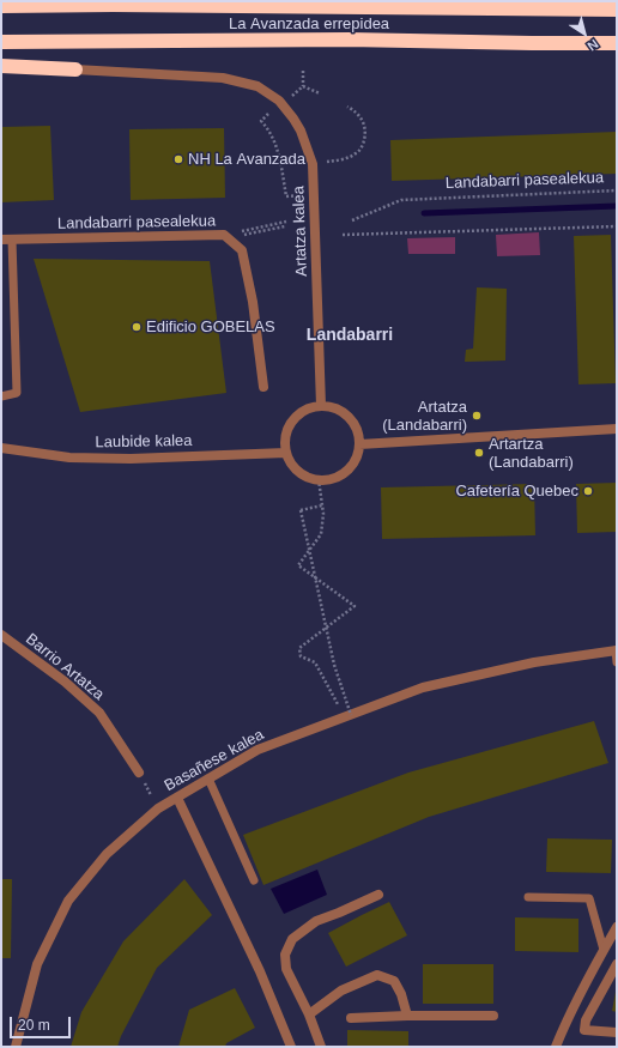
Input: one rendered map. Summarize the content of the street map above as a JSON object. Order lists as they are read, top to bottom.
{
  "streets": {
    "highway": ["La Avanzada errepidea"],
    "street": [
      "Landabarri pasealekua",
      "Artatza kalea",
      "Laubide kalea",
      "Barrio Artatza",
      "Basañese kalea"
    ]
  },
  "crossings": [
    ["Artatza kalea", "Laubide kalea"]
  ],
  "districts": ["Landabarri"],
  "places": [
    "NH La Avanzada",
    "Edificio GOBELAS",
    "Artatza (Landabarri)",
    "Artartza (Landabarri)",
    "Cafetería Quebec"
  ],
  "scale_bar": "20 m",
  "north": "bottom right"
}
